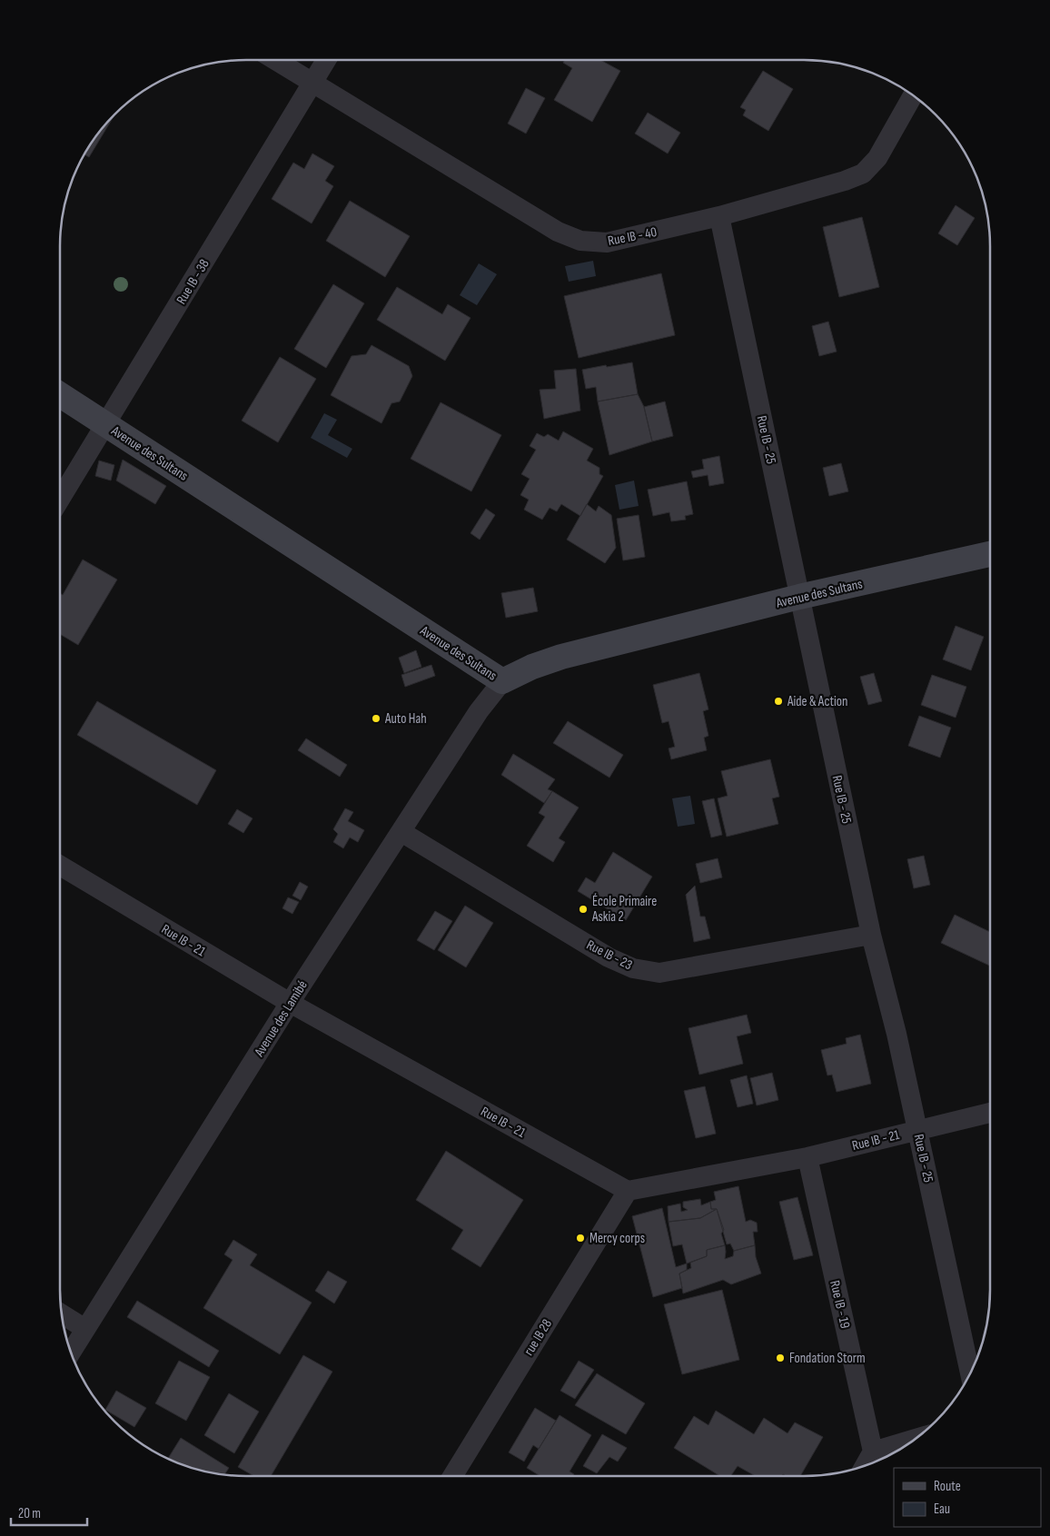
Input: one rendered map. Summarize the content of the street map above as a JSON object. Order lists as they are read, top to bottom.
{
  "streets": {
    "street": [
      "Rue IB - 40",
      "Rue IB - 38",
      "Rue IB - 25",
      "Avenue des Sultans",
      "Rue IB - 21",
      "Rue IB - 23",
      "Avenue des Lamibé",
      "Rue IB - 19",
      "rue IB 28"
    ]
  },
  "crossings": [
    ["Rue IB - 40", "Rue IB - 38"],
    ["Rue IB - 40", "Rue IB - 25"],
    ["Rue IB - 38", "Avenue des Sultans"],
    ["Rue IB - 25", "Avenue des Sultans"],
    ["Rue IB - 25", "Rue IB - 21"],
    ["Rue IB - 25", "Rue IB - 23"],
    ["Avenue des Sultans", "Avenue des Lamibé"],
    ["Rue IB - 21", "Avenue des Lamibé"],
    ["Rue IB - 21", "Rue IB - 19"],
    ["Rue IB - 21", "rue IB 28"],
    ["Rue IB - 23", "Avenue des Lamibé"]
  ],
  "places": [
    "Aide & Action",
    "Auto Hah",
    "École Primaire Askia 2",
    "Mercy corps",
    "Fondation Storm"
  ],
  "legend": ["Route", "Eau"],
  "scale_bar": "20 m"
}
